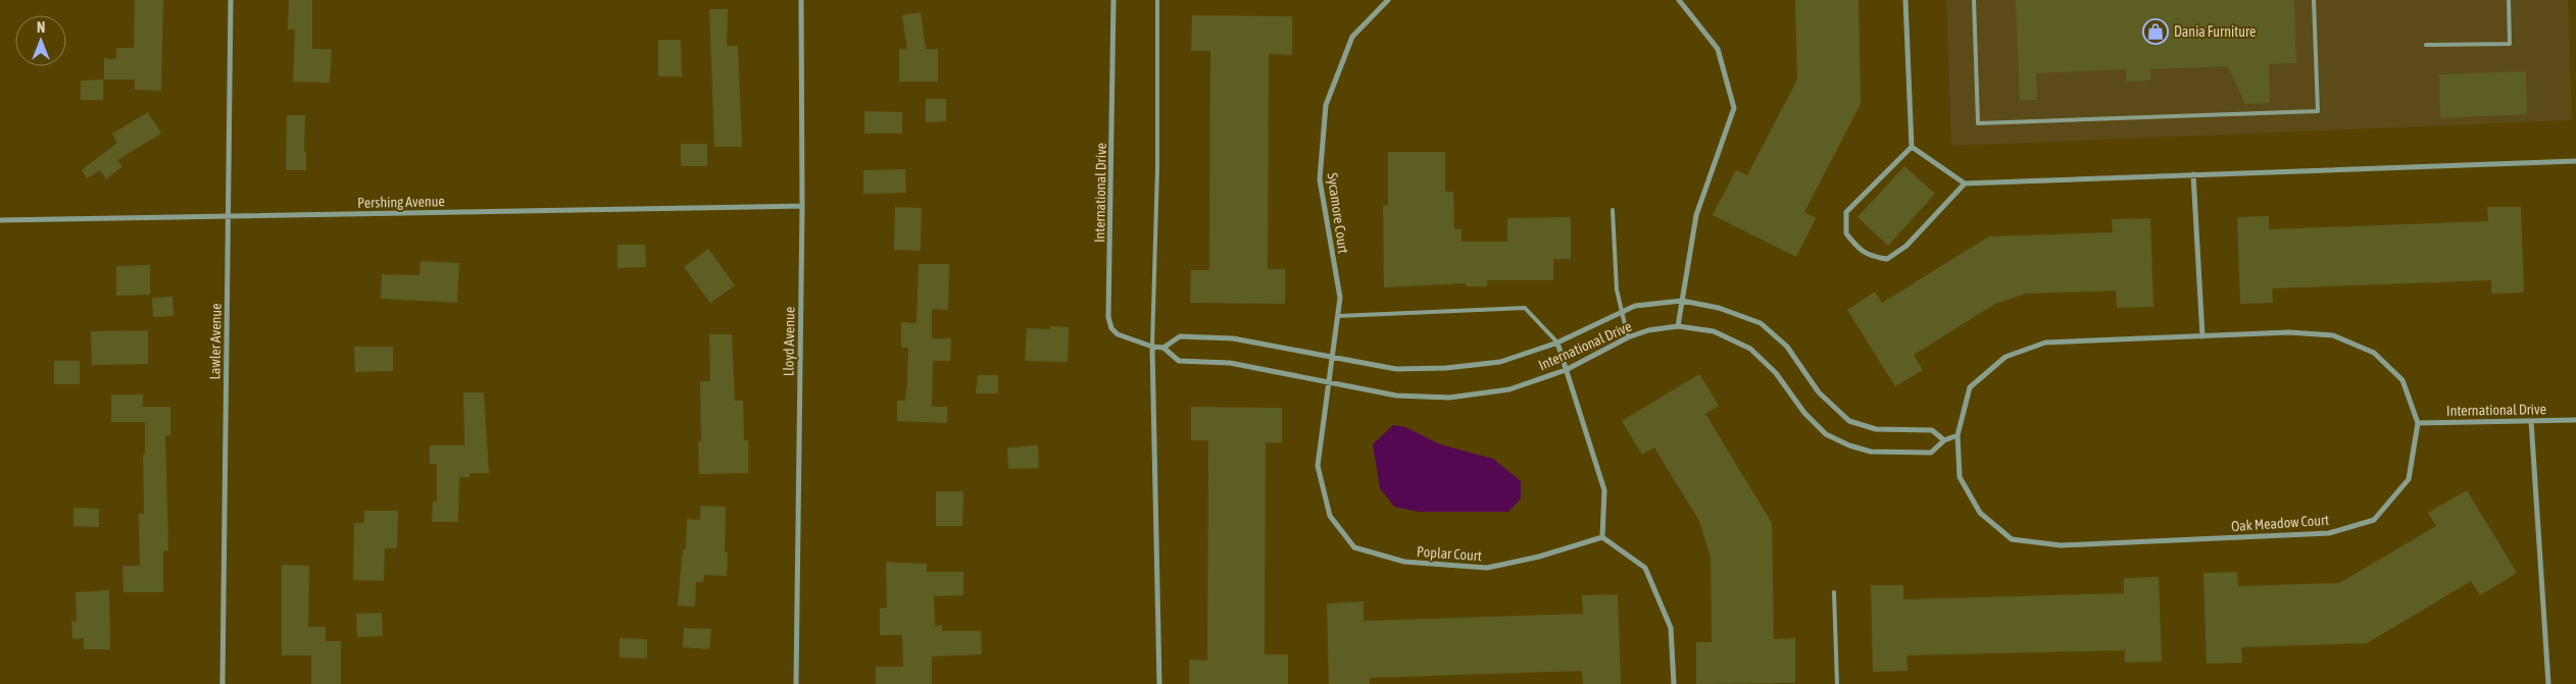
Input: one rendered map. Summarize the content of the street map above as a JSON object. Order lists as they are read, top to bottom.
{
  "streets": {
    "street": [
      "International Drive",
      "Pershing Avenue",
      "Sycamore Court",
      "Lawler Avenue",
      "Lloyd Avenue",
      "Oak Meadow Court",
      "Poplar Court"
    ]
  },
  "crossings": [
    ["International Drive", "Sycamore Court"],
    ["International Drive", "Oak Meadow Court"],
    ["International Drive", "Poplar Court"],
    ["Pershing Avenue", "Lawler Avenue"],
    ["Pershing Avenue", "Lloyd Avenue"],
    ["Sycamore Court", "Poplar Court"]
  ],
  "places": {
    "shop": ["Dania Furniture"]
  },
  "north": "top"
}
